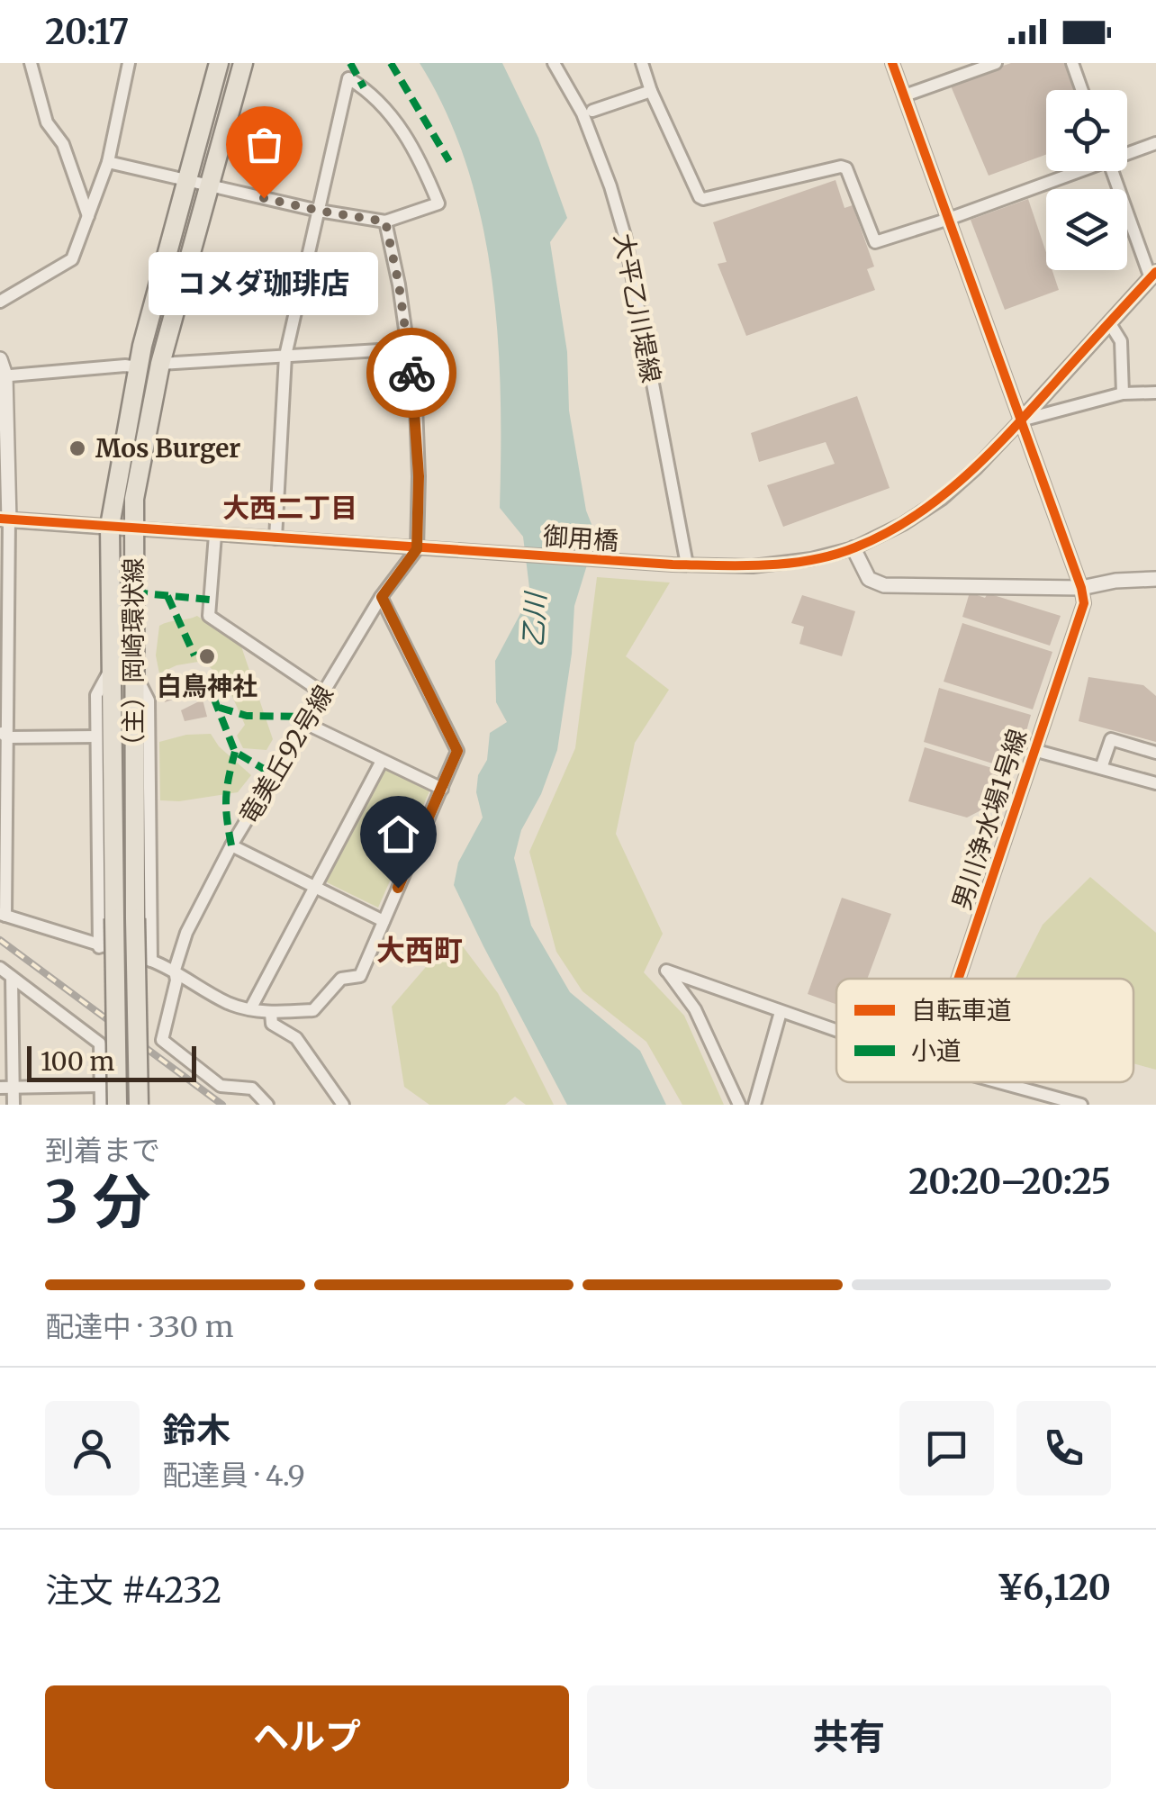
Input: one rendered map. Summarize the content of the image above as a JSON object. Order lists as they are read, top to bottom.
{
  "streets": {
    "main road": ["（主）岡崎環状線"],
    "street": [
      "大平乙川堤線",
      "御用橋",
      "竜美丘92号線",
      "男川浄水場1号線"
    ]
  },
  "crossings": [
    ["大平乙川堤線", "御用橋"],
    ["御用橋", "（主）岡崎環状線"],
    ["御用橋", "竜美丘92号線"]
  ],
  "districts": ["大西二丁目", "大西町"],
  "water": ["乙川"],
  "places": ["コメダ珈琲店", "Mos Burger", "白鳥神社"],
  "legend": ["自転車道", "小道"],
  "scale_bar": "100 m",
  "page": {
    "status": "20:17",
    "bubble": "コメダ珈琲店",
    "scale": "100 m",
    "heading": ["3 分", "到着まで", "20:20–20:25"],
    "panel": [
      "鈴木",
      "配達員 · 4.9",
      "注文 #4232",
      "¥6,120"
    ],
    "bar": "配達中 · 330 m",
    "buttons": ["ヘルプ", "共有"]
  }
}
